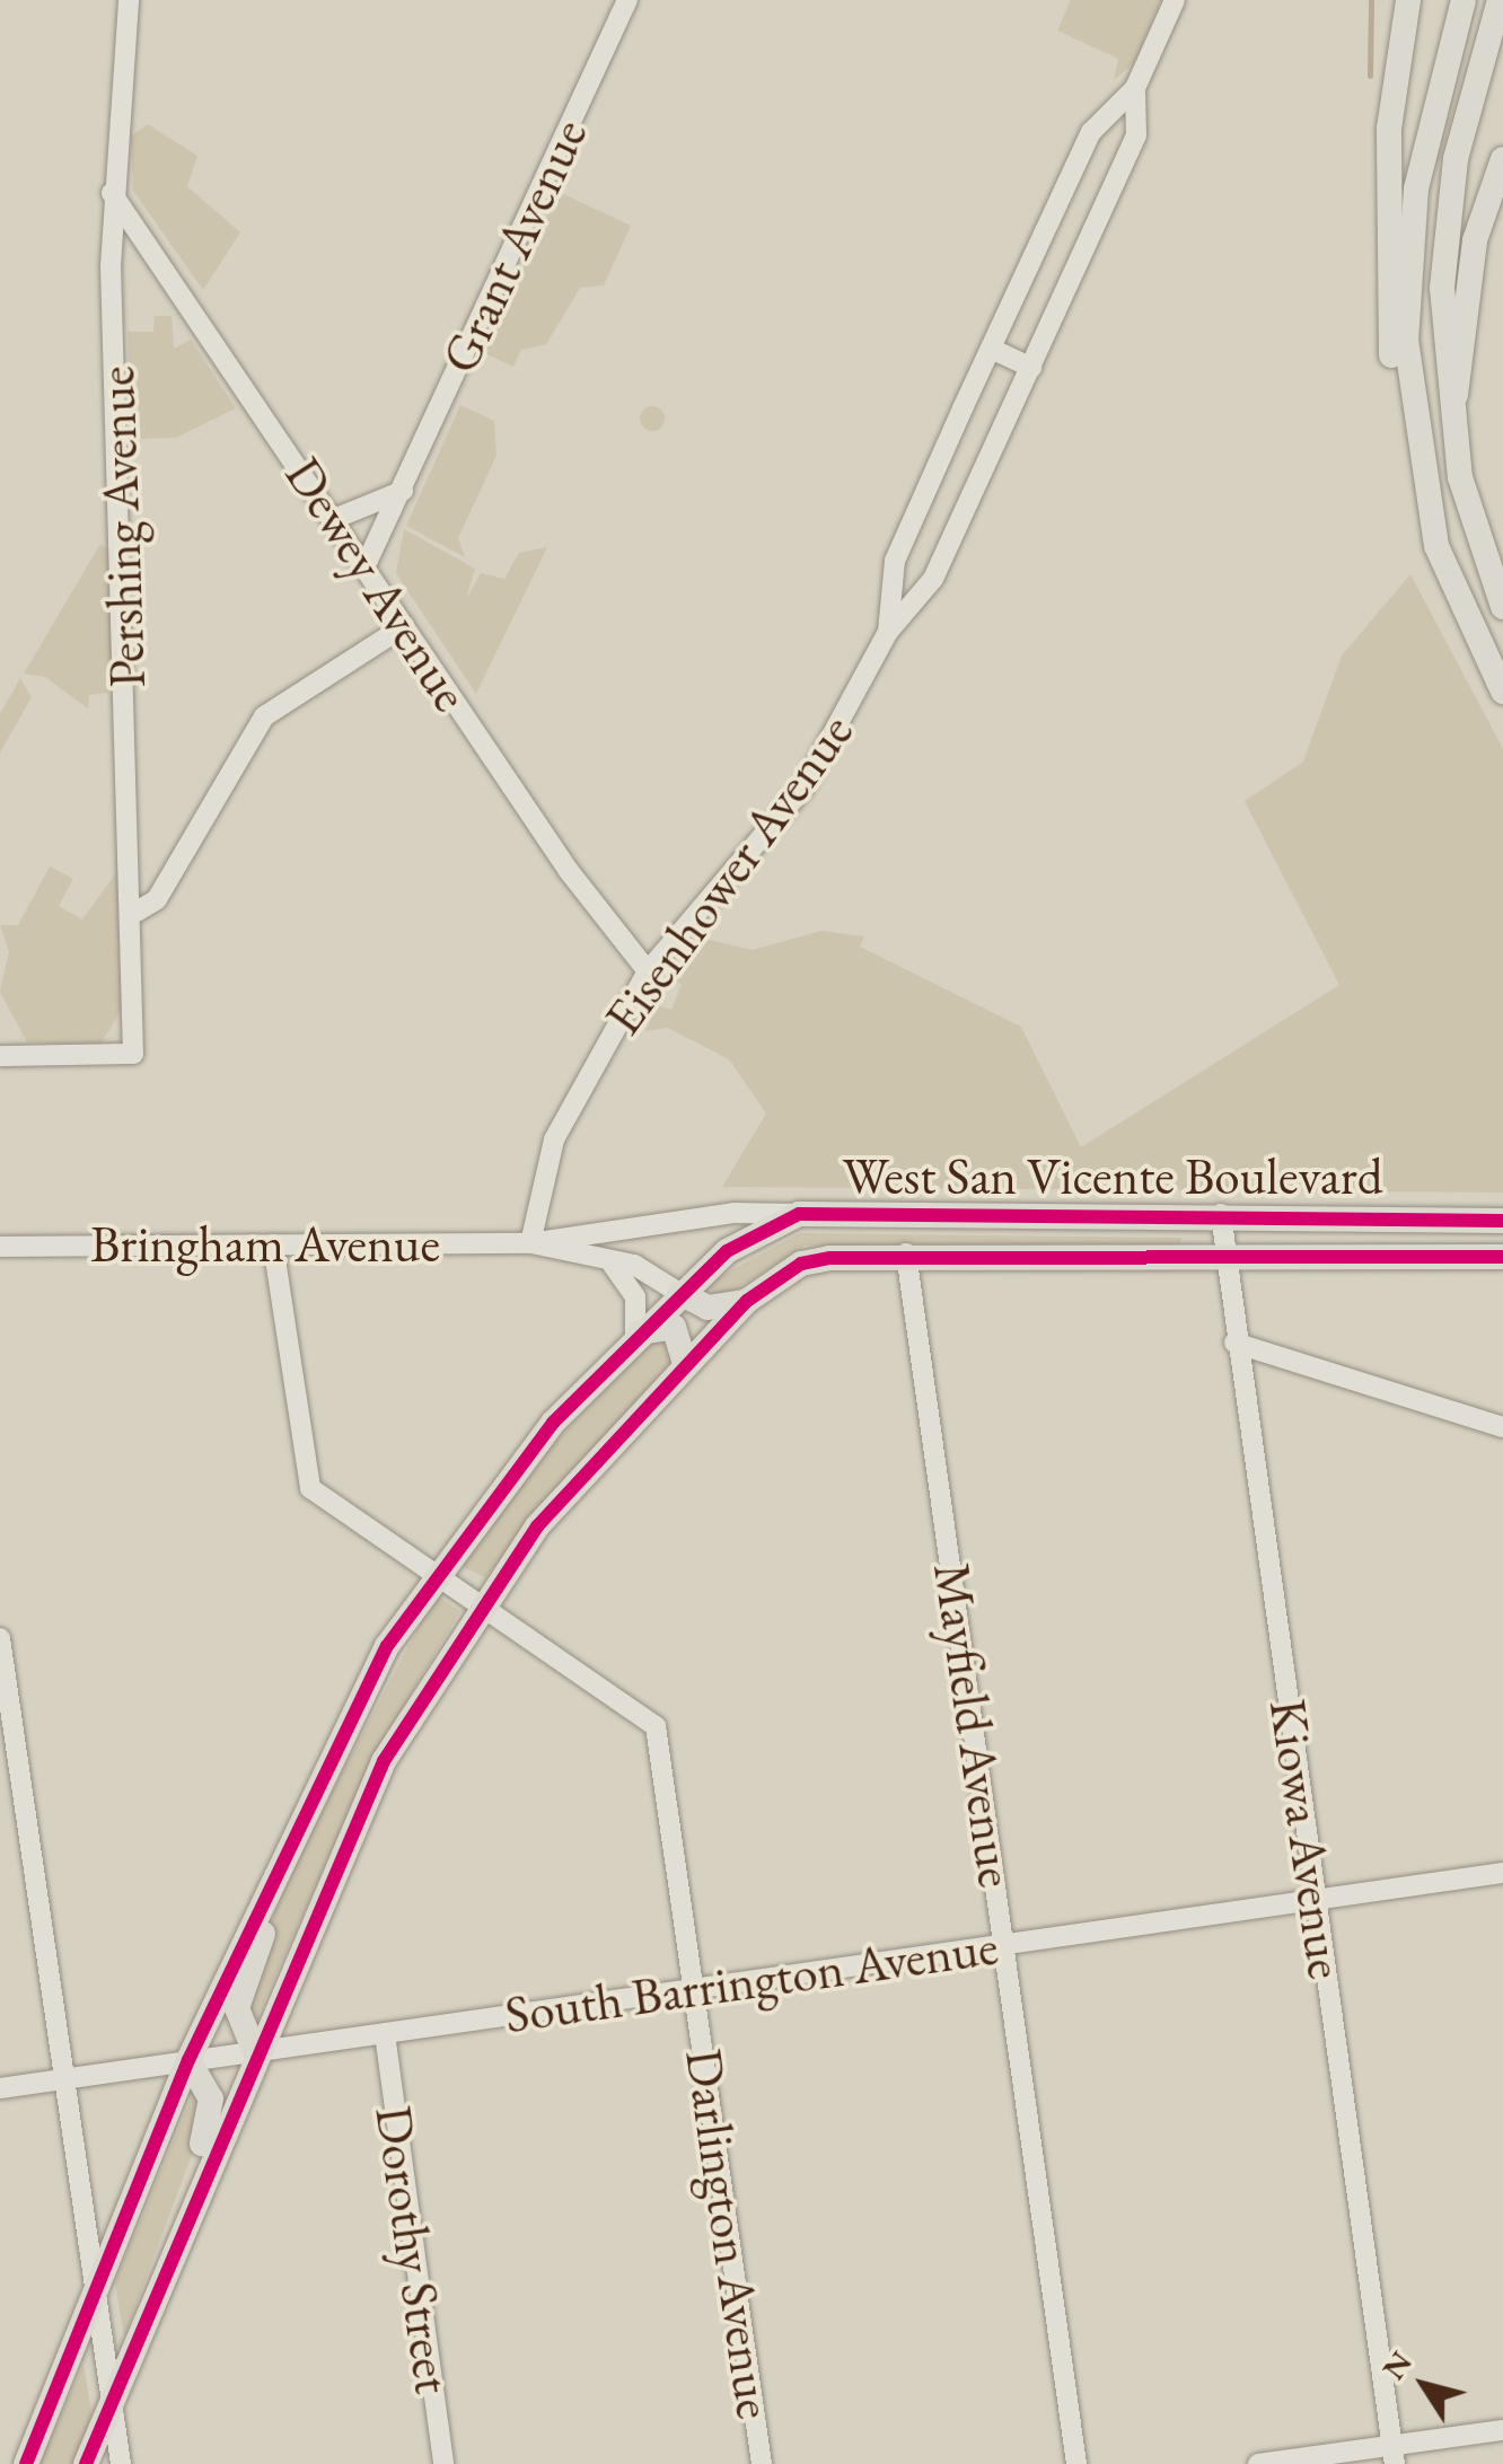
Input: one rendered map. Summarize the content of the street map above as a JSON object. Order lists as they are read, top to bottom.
{
  "streets": {
    "main road": ["West San Vicente Boulevard"],
    "street": [
      "Grant Avenue",
      "Pershing Avenue",
      "Dewey Avenue",
      "Eisenhower Avenue",
      "Bringham Avenue",
      "Mayfield Avenue",
      "Kiowa Avenue",
      "South Barrington Avenue",
      "Darlington Avenue",
      "Dorothy Street"
    ]
  },
  "crossings": [
    ["Grant Avenue", "Dewey Avenue"],
    ["Pershing Avenue", "Dewey Avenue"],
    ["Dewey Avenue", "Eisenhower Avenue"],
    ["Eisenhower Avenue", "Bringham Avenue"],
    ["West San Vicente Boulevard", "Bringham Avenue"],
    ["West San Vicente Boulevard", "Mayfield Avenue"],
    ["West San Vicente Boulevard", "Kiowa Avenue"],
    ["West San Vicente Boulevard", "South Barrington Avenue"],
    ["West San Vicente Boulevard", "Darlington Avenue"],
    ["Bringham Avenue", "Darlington Avenue"],
    ["Mayfield Avenue", "South Barrington Avenue"],
    ["Kiowa Avenue", "South Barrington Avenue"],
    ["South Barrington Avenue", "Darlington Avenue"],
    ["South Barrington Avenue", "Dorothy Street"]
  ],
  "north": "top left"
}
